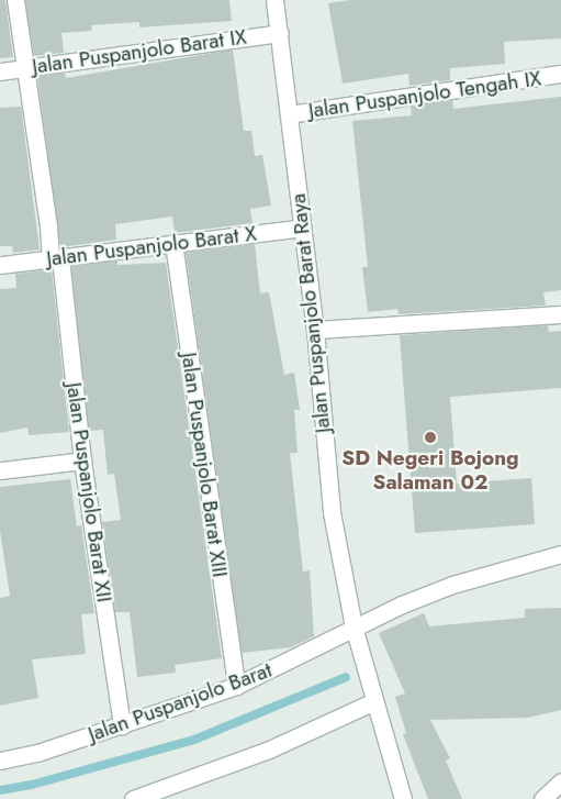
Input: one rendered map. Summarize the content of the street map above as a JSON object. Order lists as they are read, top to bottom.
{
  "streets": {
    "street": [
      "Jalan Puspanjolo Barat IX",
      "Jalan Puspanjolo Tengah IX",
      "Jalan Puspanjolo Barat X",
      "Jalan Puspanjolo Barat Raya",
      "Jalan Puspanjolo Barat XIII",
      "Jalan Puspanjolo Barat XII",
      "Jalan Puspanjolo Barat"
    ]
  },
  "crossings": [
    ["Jalan Puspanjolo Barat IX", "Jalan Puspanjolo Barat Raya"],
    ["Jalan Puspanjolo Barat IX", "Jalan Puspanjolo Barat XII"],
    ["Jalan Puspanjolo Tengah IX", "Jalan Puspanjolo Barat Raya"],
    ["Jalan Puspanjolo Barat X", "Jalan Puspanjolo Barat Raya"],
    ["Jalan Puspanjolo Barat X", "Jalan Puspanjolo Barat XIII"],
    ["Jalan Puspanjolo Barat X", "Jalan Puspanjolo Barat XII"],
    ["Jalan Puspanjolo Barat Raya", "Jalan Puspanjolo Barat"],
    ["Jalan Puspanjolo Barat XIII", "Jalan Puspanjolo Barat"],
    ["Jalan Puspanjolo Barat XII", "Jalan Puspanjolo Barat"]
  ],
  "places": ["SD Negeri Bojong Salaman 02"]
}
